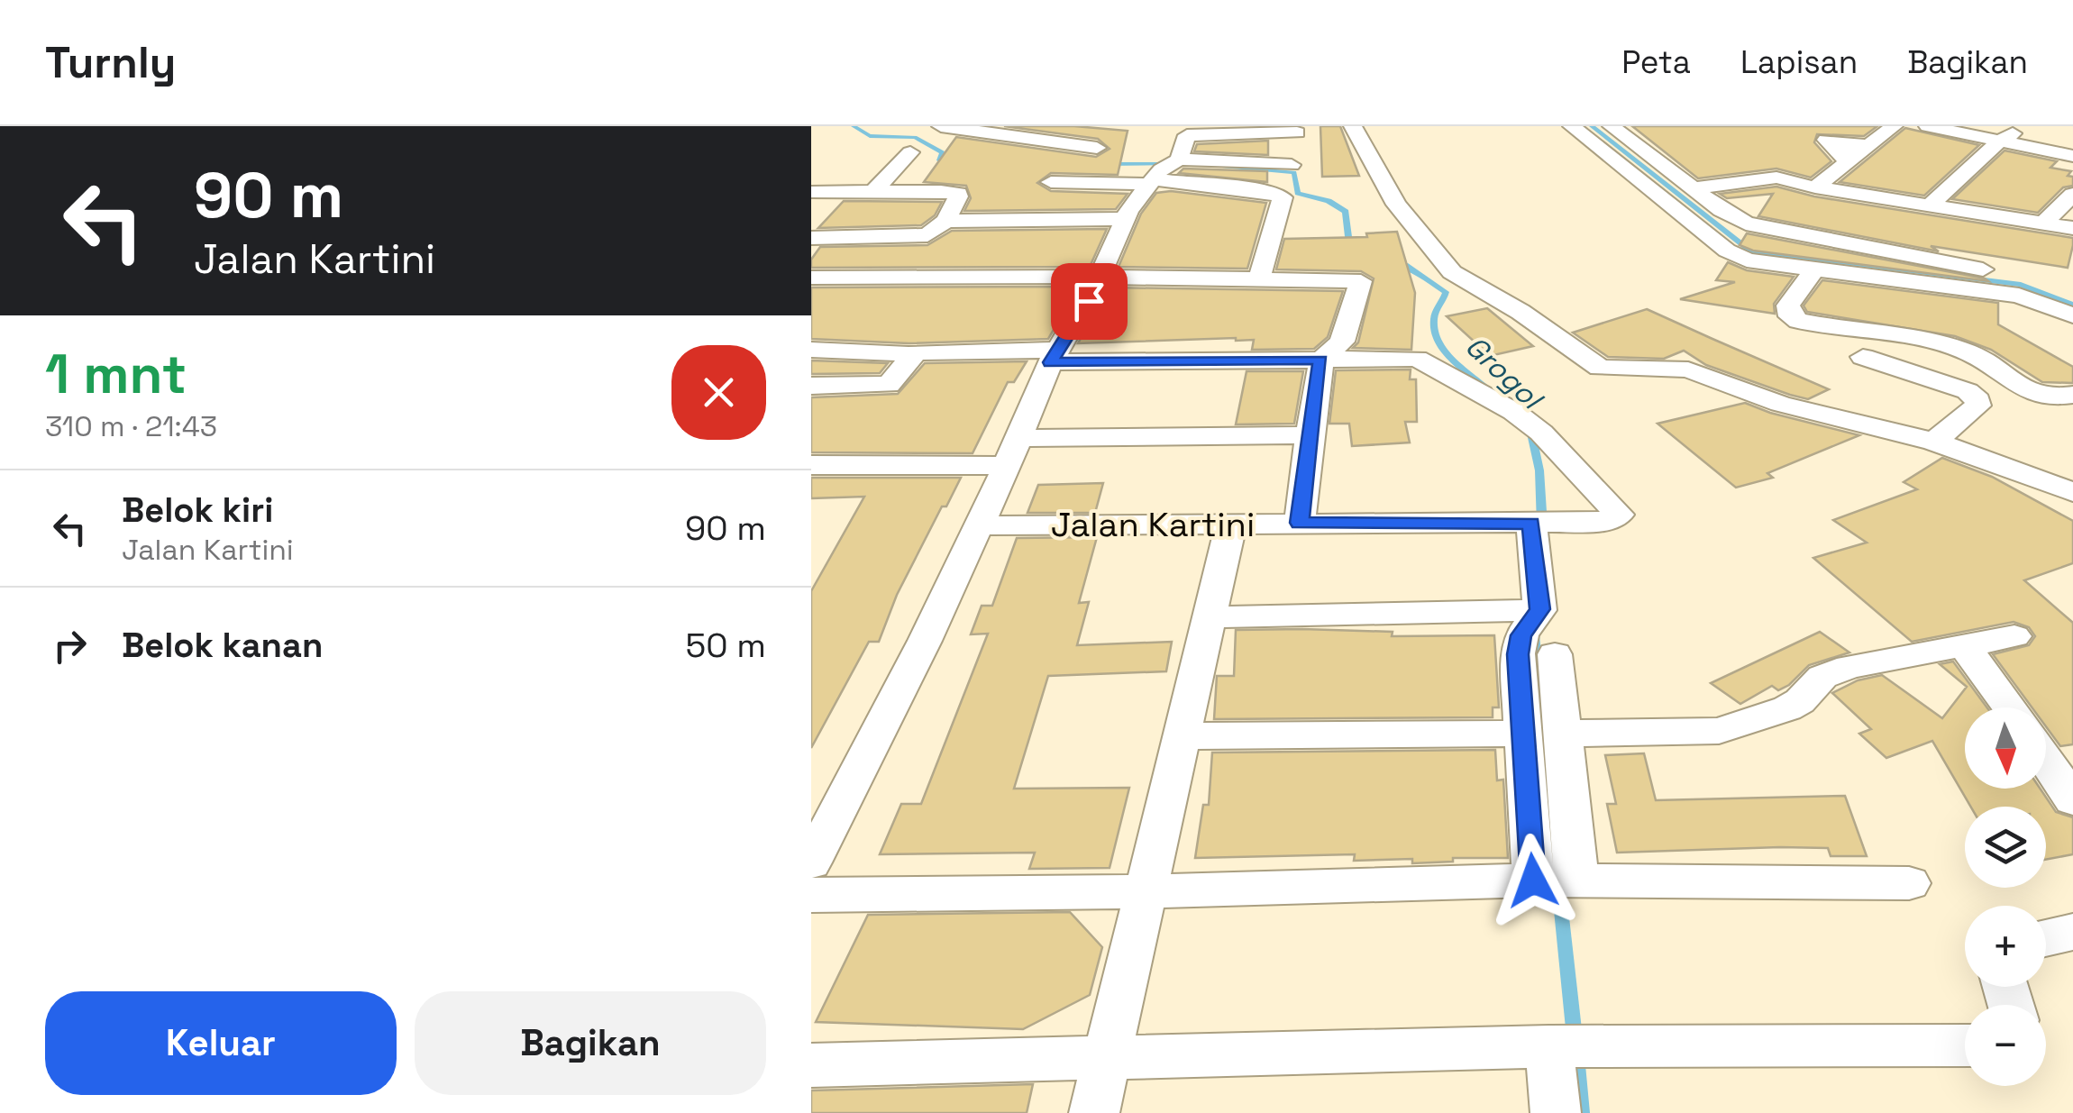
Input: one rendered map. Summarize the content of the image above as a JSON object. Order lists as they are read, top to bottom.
{
  "streets": {
    "street": ["Jalan Kartini"]
  },
  "water": ["Grogol"],
  "north": "bottom",
  "page": {
    "header": "Turnly",
    "nav": ["Peta", "Lapisan", "Bagikan"],
    "turn": ["90 m", "Jalan Kartini"],
    "heading": ["1 mnt", "310 m · 21:43"],
    "list": [
      {
        "name": "Belok kiri",
        "note": "Jalan Kartini",
        "value": "90 m"
      },
      {
        "name": "Belok kanan",
        "value": "50 m"
      }
    ],
    "map_buttons": ["+", "−"],
    "buttons": ["Keluar", "Bagikan"]
  }
}
